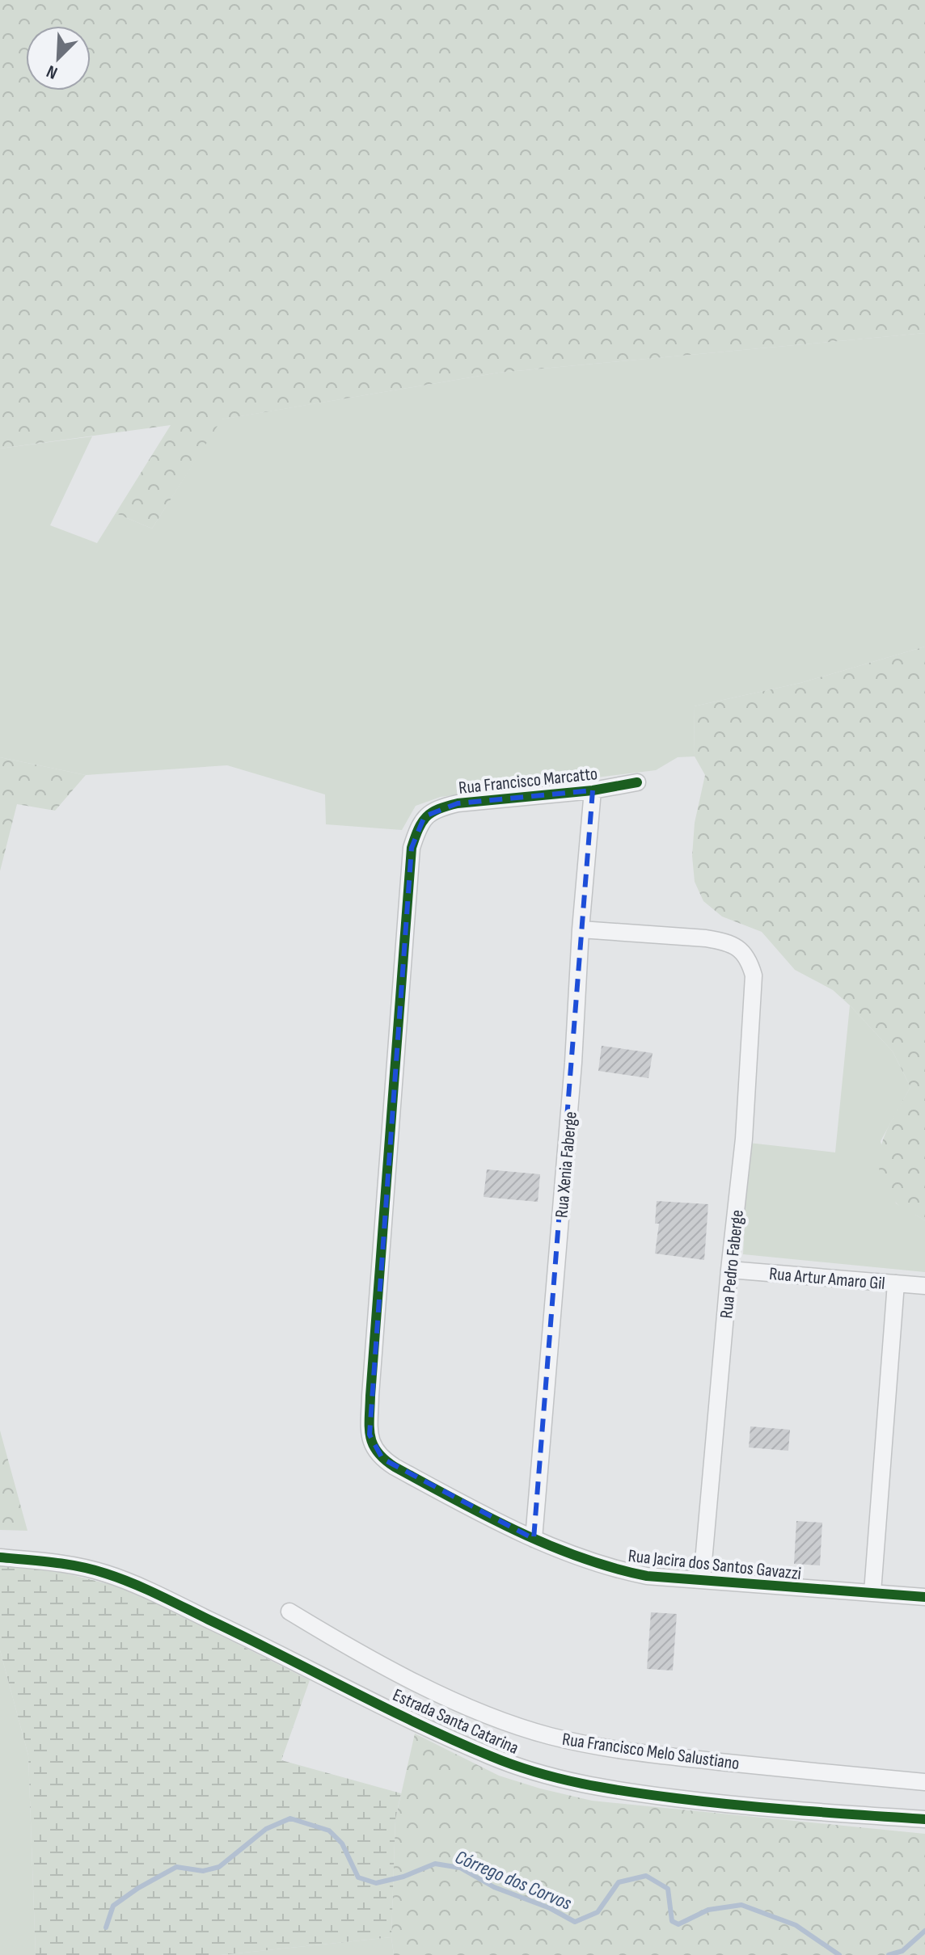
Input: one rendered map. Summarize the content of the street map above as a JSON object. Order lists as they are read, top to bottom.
{
  "streets": {
    "street": [
      "Rua Francisco Marcatto",
      "Rua Xenia Faberge",
      "Rua Pedro Faberge",
      "Rua Artur Amaro Gil",
      "Rua Jacira dos Santos Gavazzi",
      "Estrada Santa Catarina",
      "Rua Francisco Melo Salustiano"
    ]
  },
  "crossings": [
    ["Rua Francisco Marcatto", "Rua Xenia Faberge"],
    ["Rua Francisco Marcatto", "Rua Jacira dos Santos Gavazzi"],
    ["Rua Xenia Faberge", "Rua Pedro Faberge"],
    ["Rua Xenia Faberge", "Rua Jacira dos Santos Gavazzi"],
    ["Rua Pedro Faberge", "Rua Artur Amaro Gil"],
    ["Rua Pedro Faberge", "Rua Jacira dos Santos Gavazzi"]
  ],
  "water": ["Córrego dos Corvos"],
  "north": "bottom left"
}
